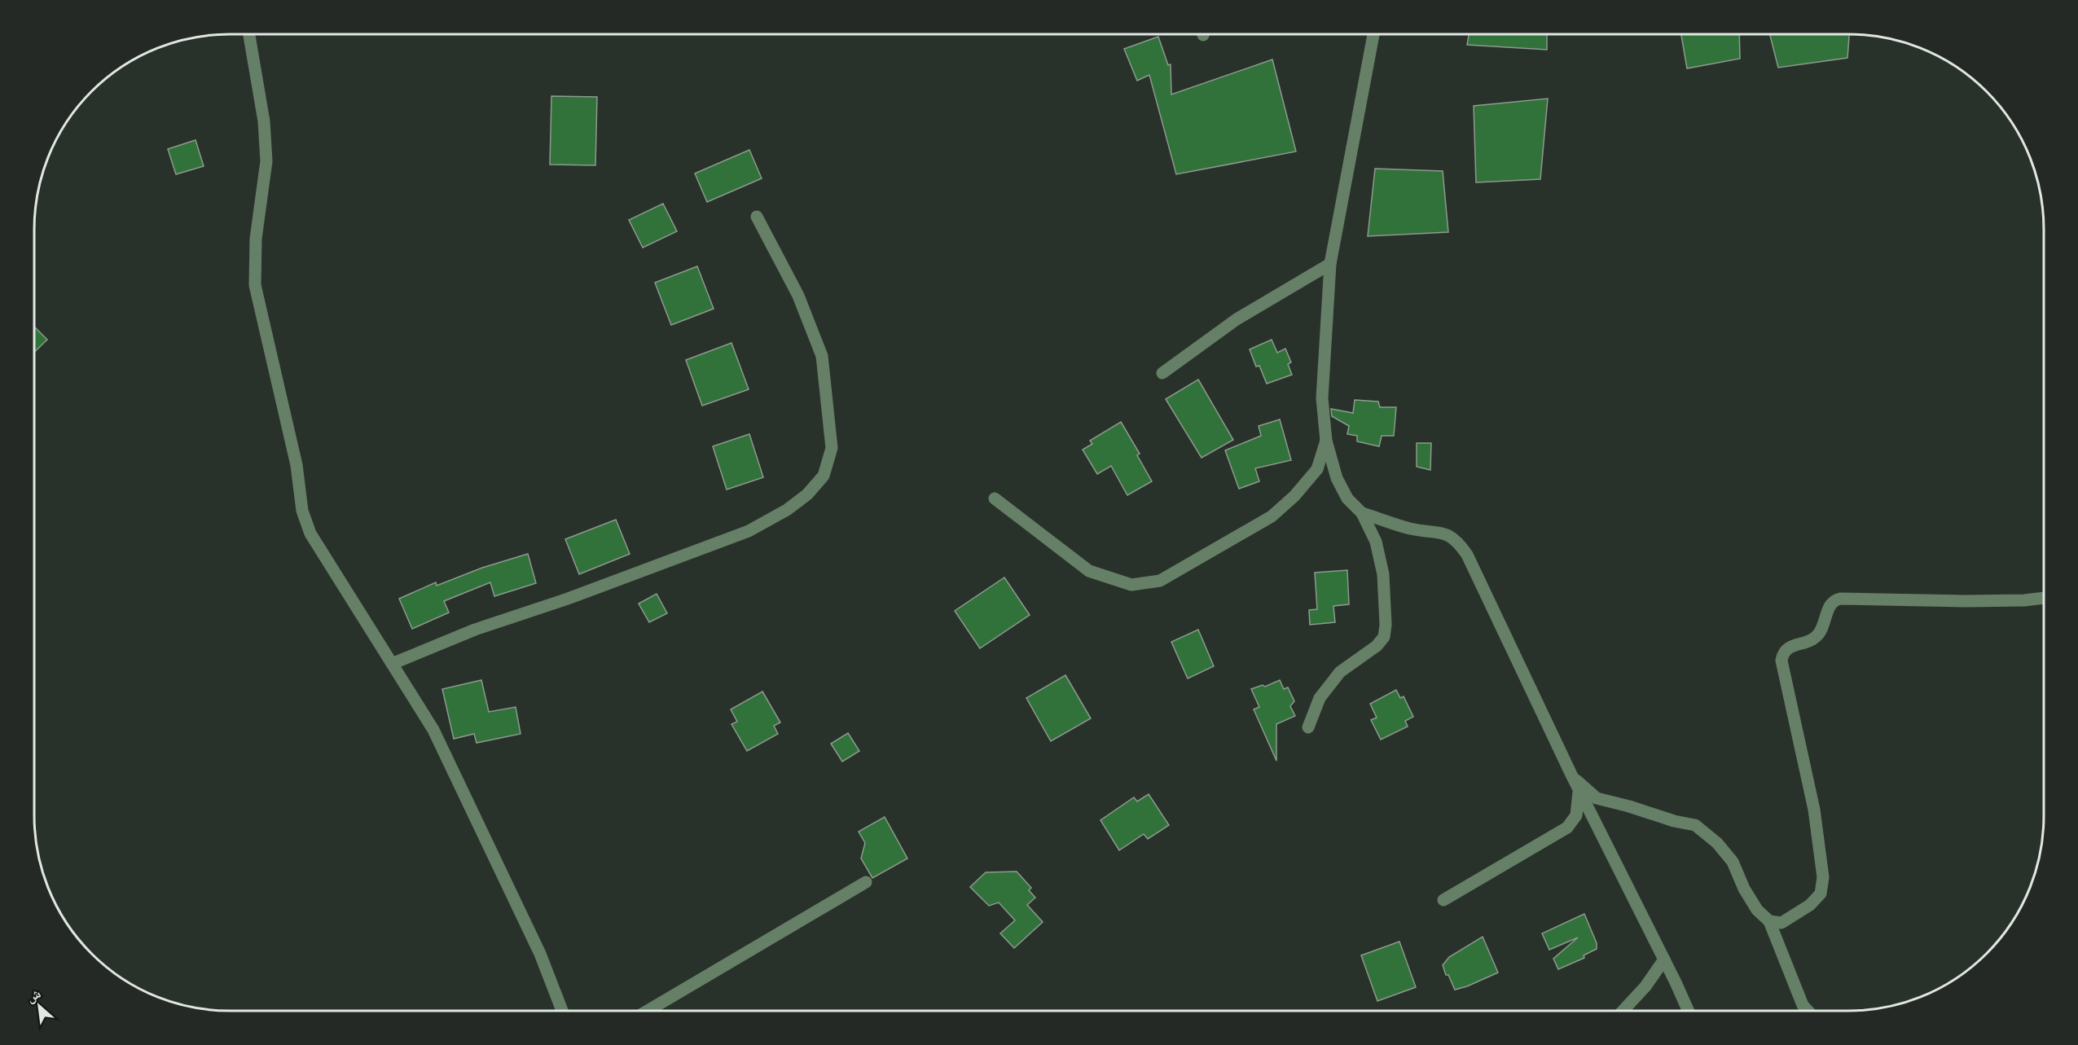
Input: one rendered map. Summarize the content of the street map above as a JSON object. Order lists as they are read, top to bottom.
{
  "north": "top left"
}
